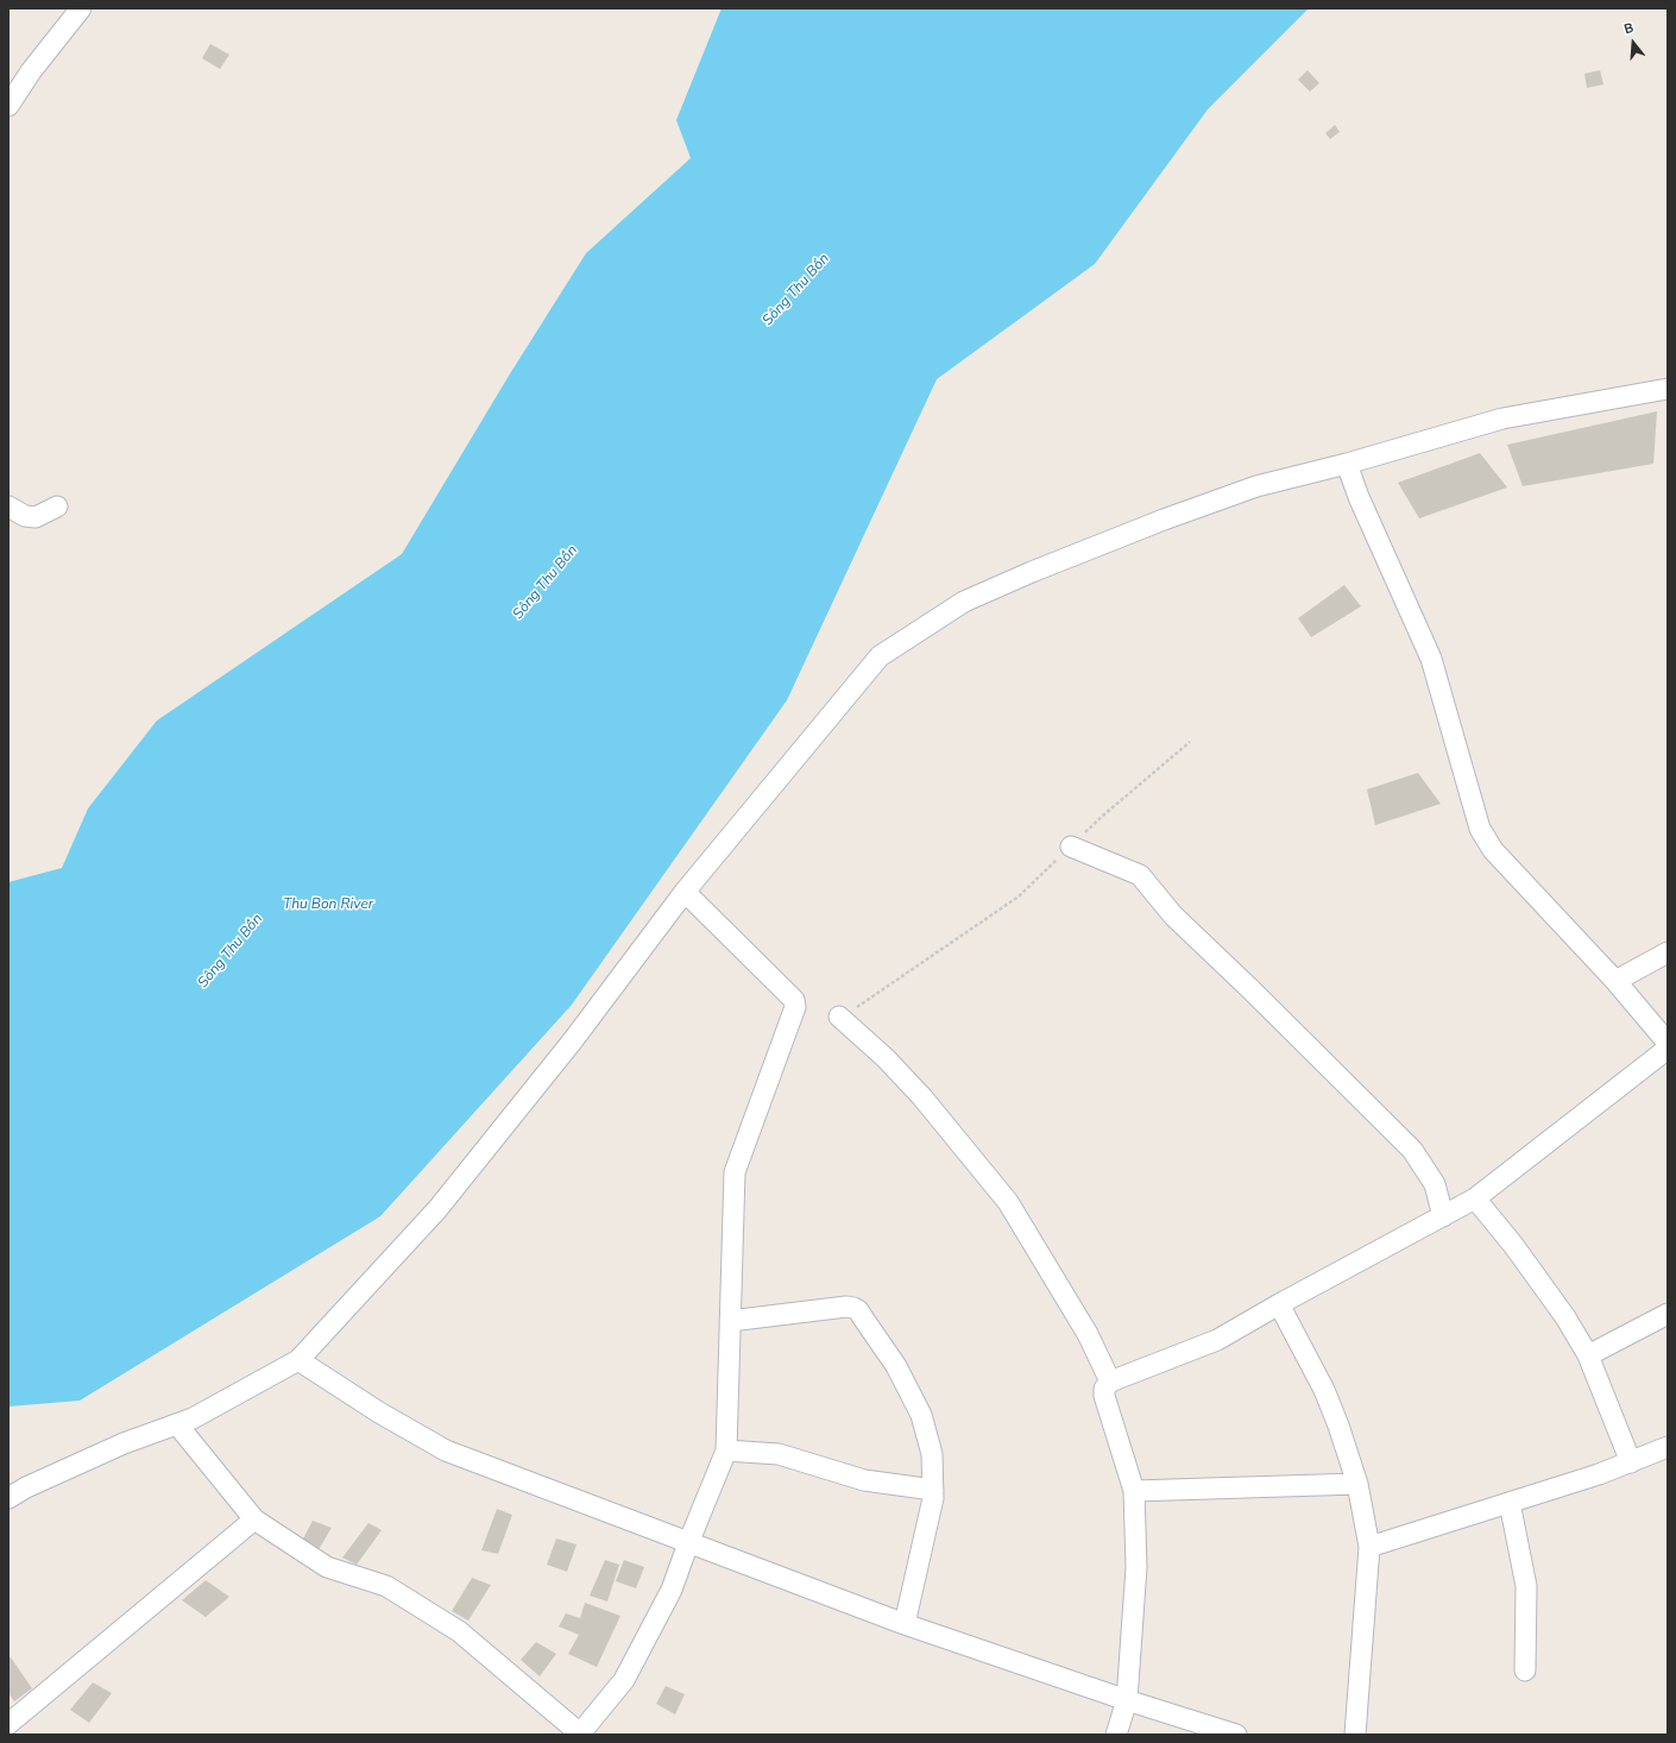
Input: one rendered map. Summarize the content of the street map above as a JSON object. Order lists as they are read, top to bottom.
{
  "water": ["Sông Thu Bồn", "Thu Bon River"],
  "north": "top"
}
